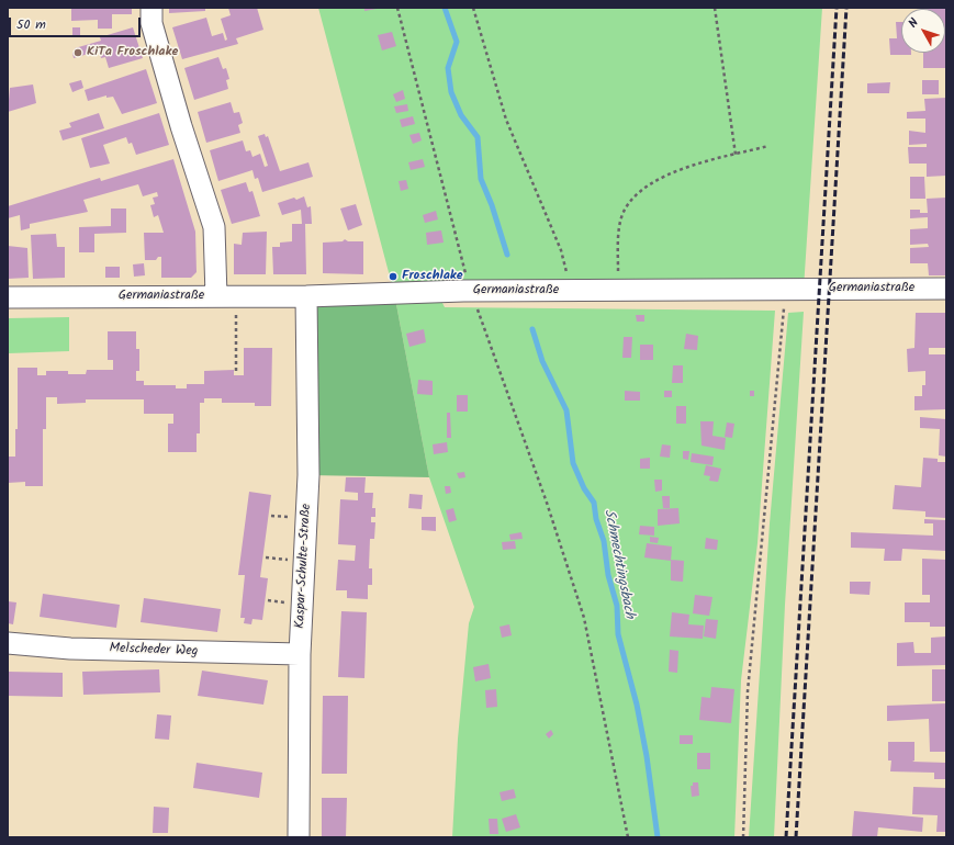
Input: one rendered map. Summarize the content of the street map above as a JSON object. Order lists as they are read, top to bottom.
{
  "streets": {
    "street": ["Germaniastraße", "Kaspar-Schulte-Straße", "Melscheder Weg"]
  },
  "crossings": [
    ["Germaniastraße", "Kaspar-Schulte-Straße"],
    ["Kaspar-Schulte-Straße", "Melscheder Weg"]
  ],
  "water": ["Schmechtingsbach"],
  "places": ["KiTa Froschlake", "Froschlake"],
  "scale_bar": "50 m",
  "north": "top left"
}
